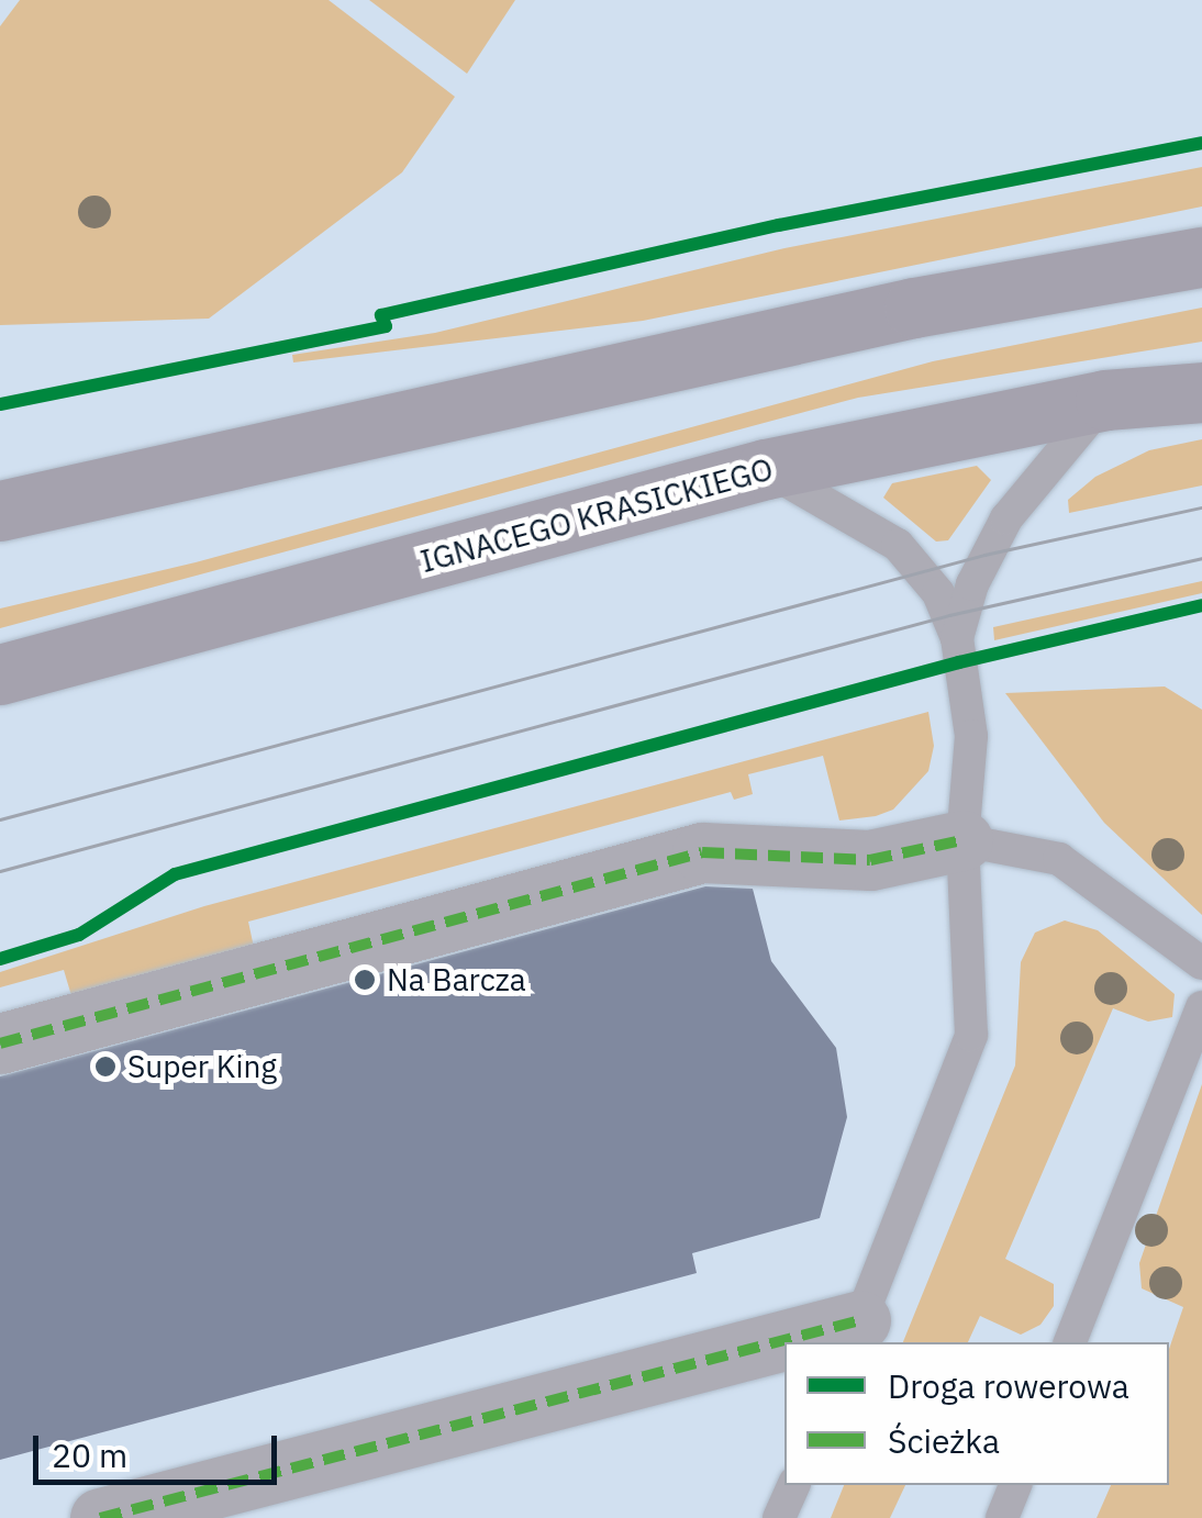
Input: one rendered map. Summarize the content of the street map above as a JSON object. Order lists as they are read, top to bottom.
{
  "streets": {
    "main road": ["IGNACEGO KRASICKIEGO"]
  },
  "places": ["Na Barcza", "Super King"],
  "legend": ["Droga rowerowa", "Ścieżka"],
  "scale_bar": "20 m"
}
